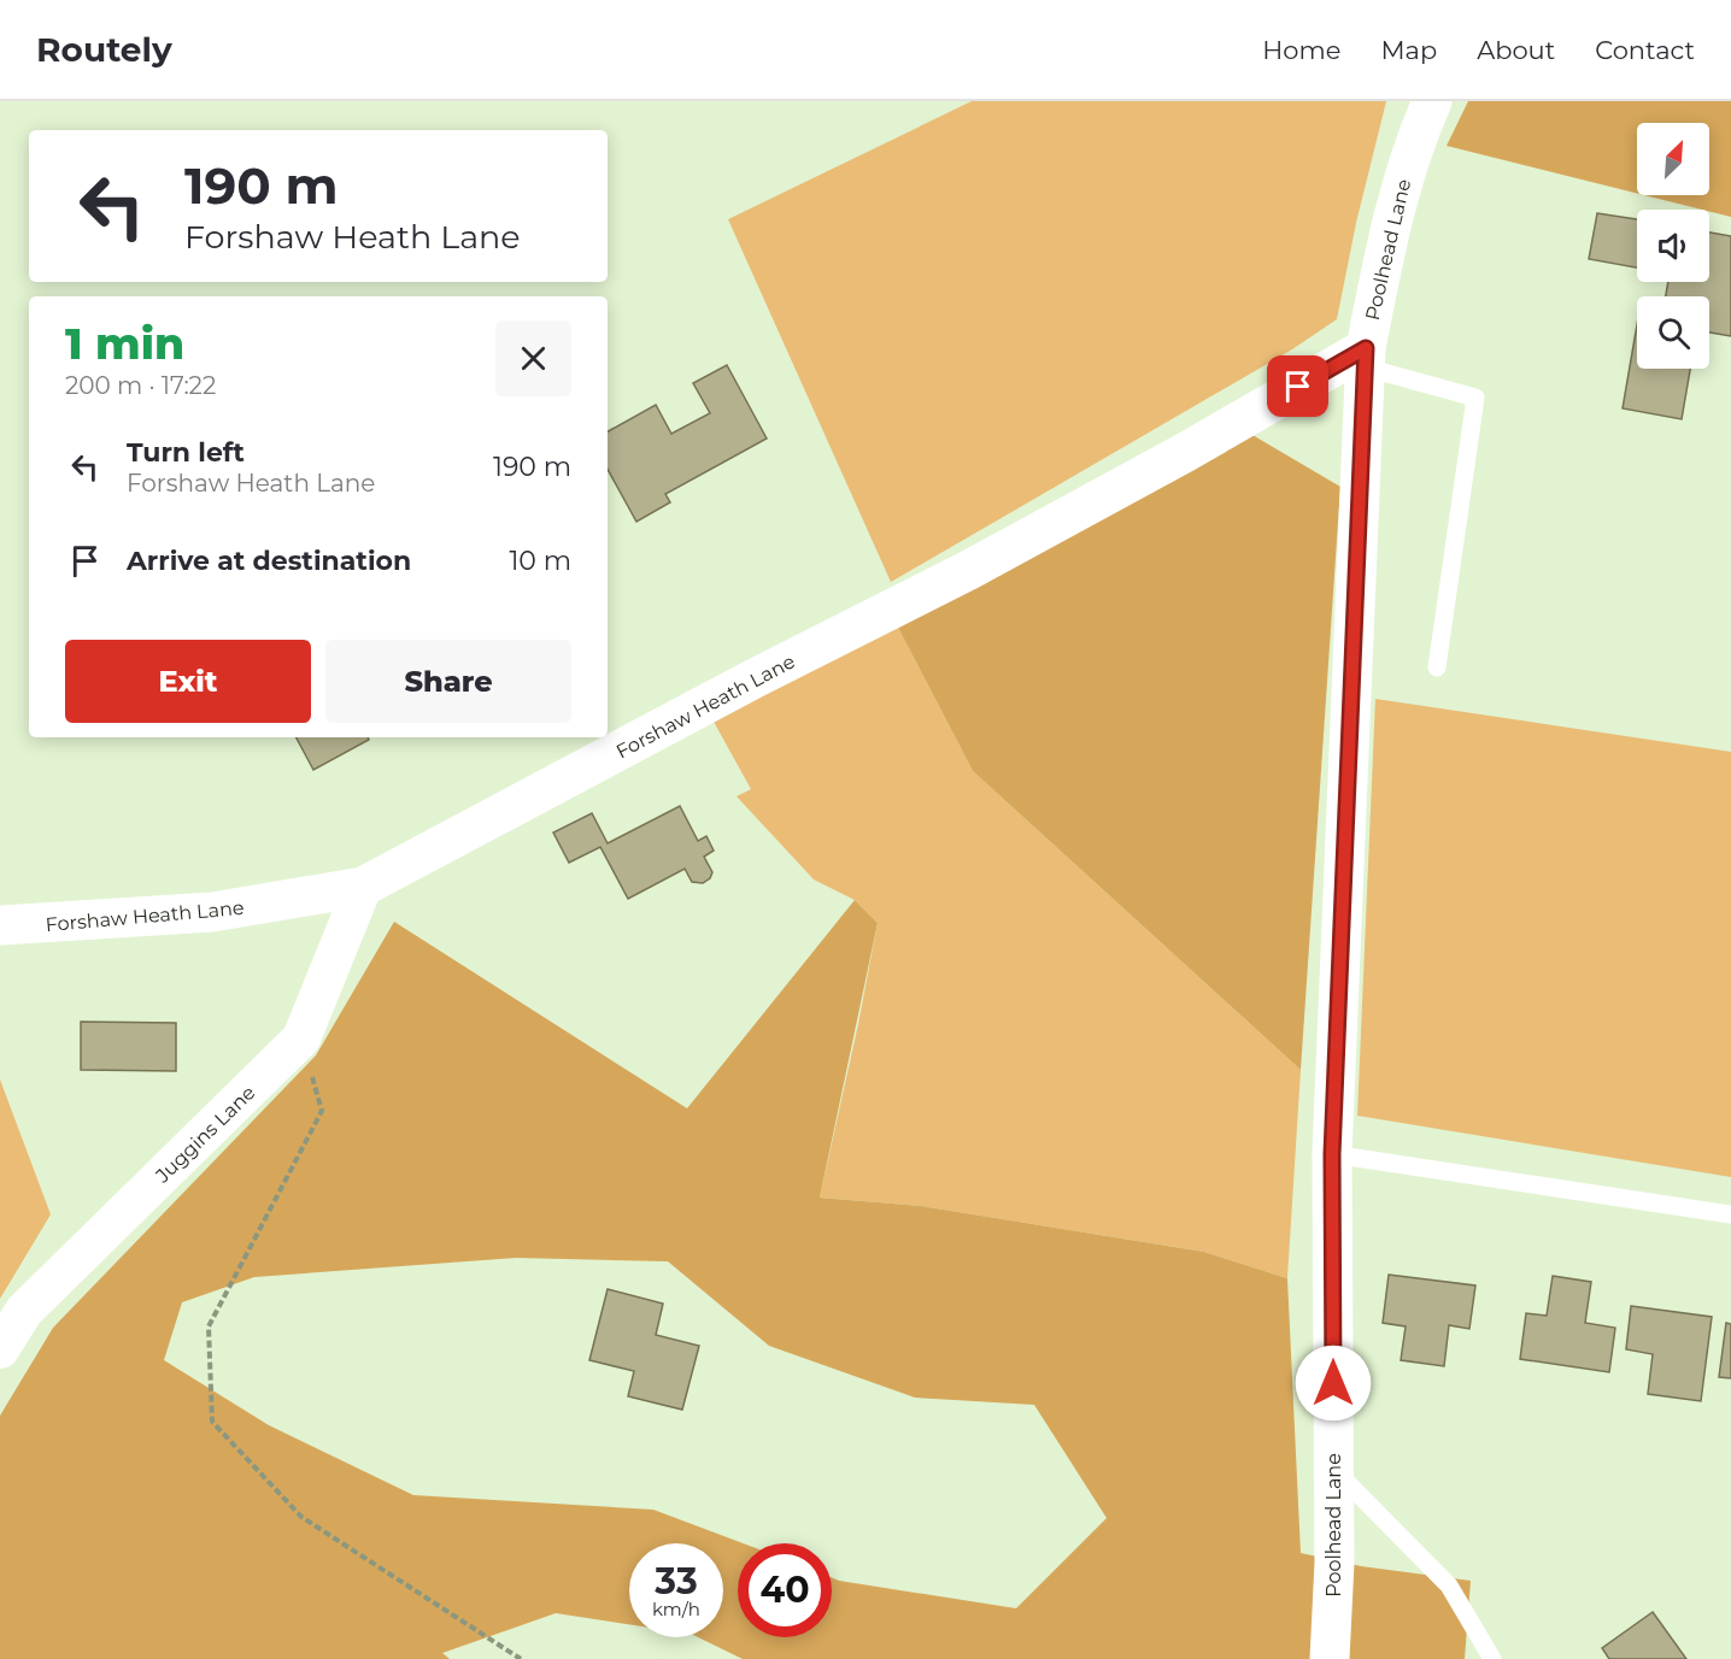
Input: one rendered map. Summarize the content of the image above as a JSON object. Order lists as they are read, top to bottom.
{
  "streets": {
    "street": ["Poolhead Lane", "Forshaw Heath Lane", "Juggins Lane"]
  },
  "crossings": [
    ["Poolhead Lane", "Forshaw Heath Lane"],
    ["Forshaw Heath Lane", "Juggins Lane"]
  ],
  "north": "top right",
  "page": {
    "header": "Routely",
    "nav": [
      "Home",
      "Map",
      "About",
      "Contact"
    ],
    "turn": ["190 m", "Forshaw Heath Lane"],
    "heading": ["1 min", "200 m · 17:22"],
    "list": [
      {
        "name": "Turn left",
        "note": "Forshaw Heath Lane",
        "value": "190 m"
      },
      {
        "name": "Arrive at destination",
        "value": "10 m"
      }
    ],
    "buttons": ["Exit", "Share"],
    "speed": "33 km/h",
    "limit": "40"
  }
}
